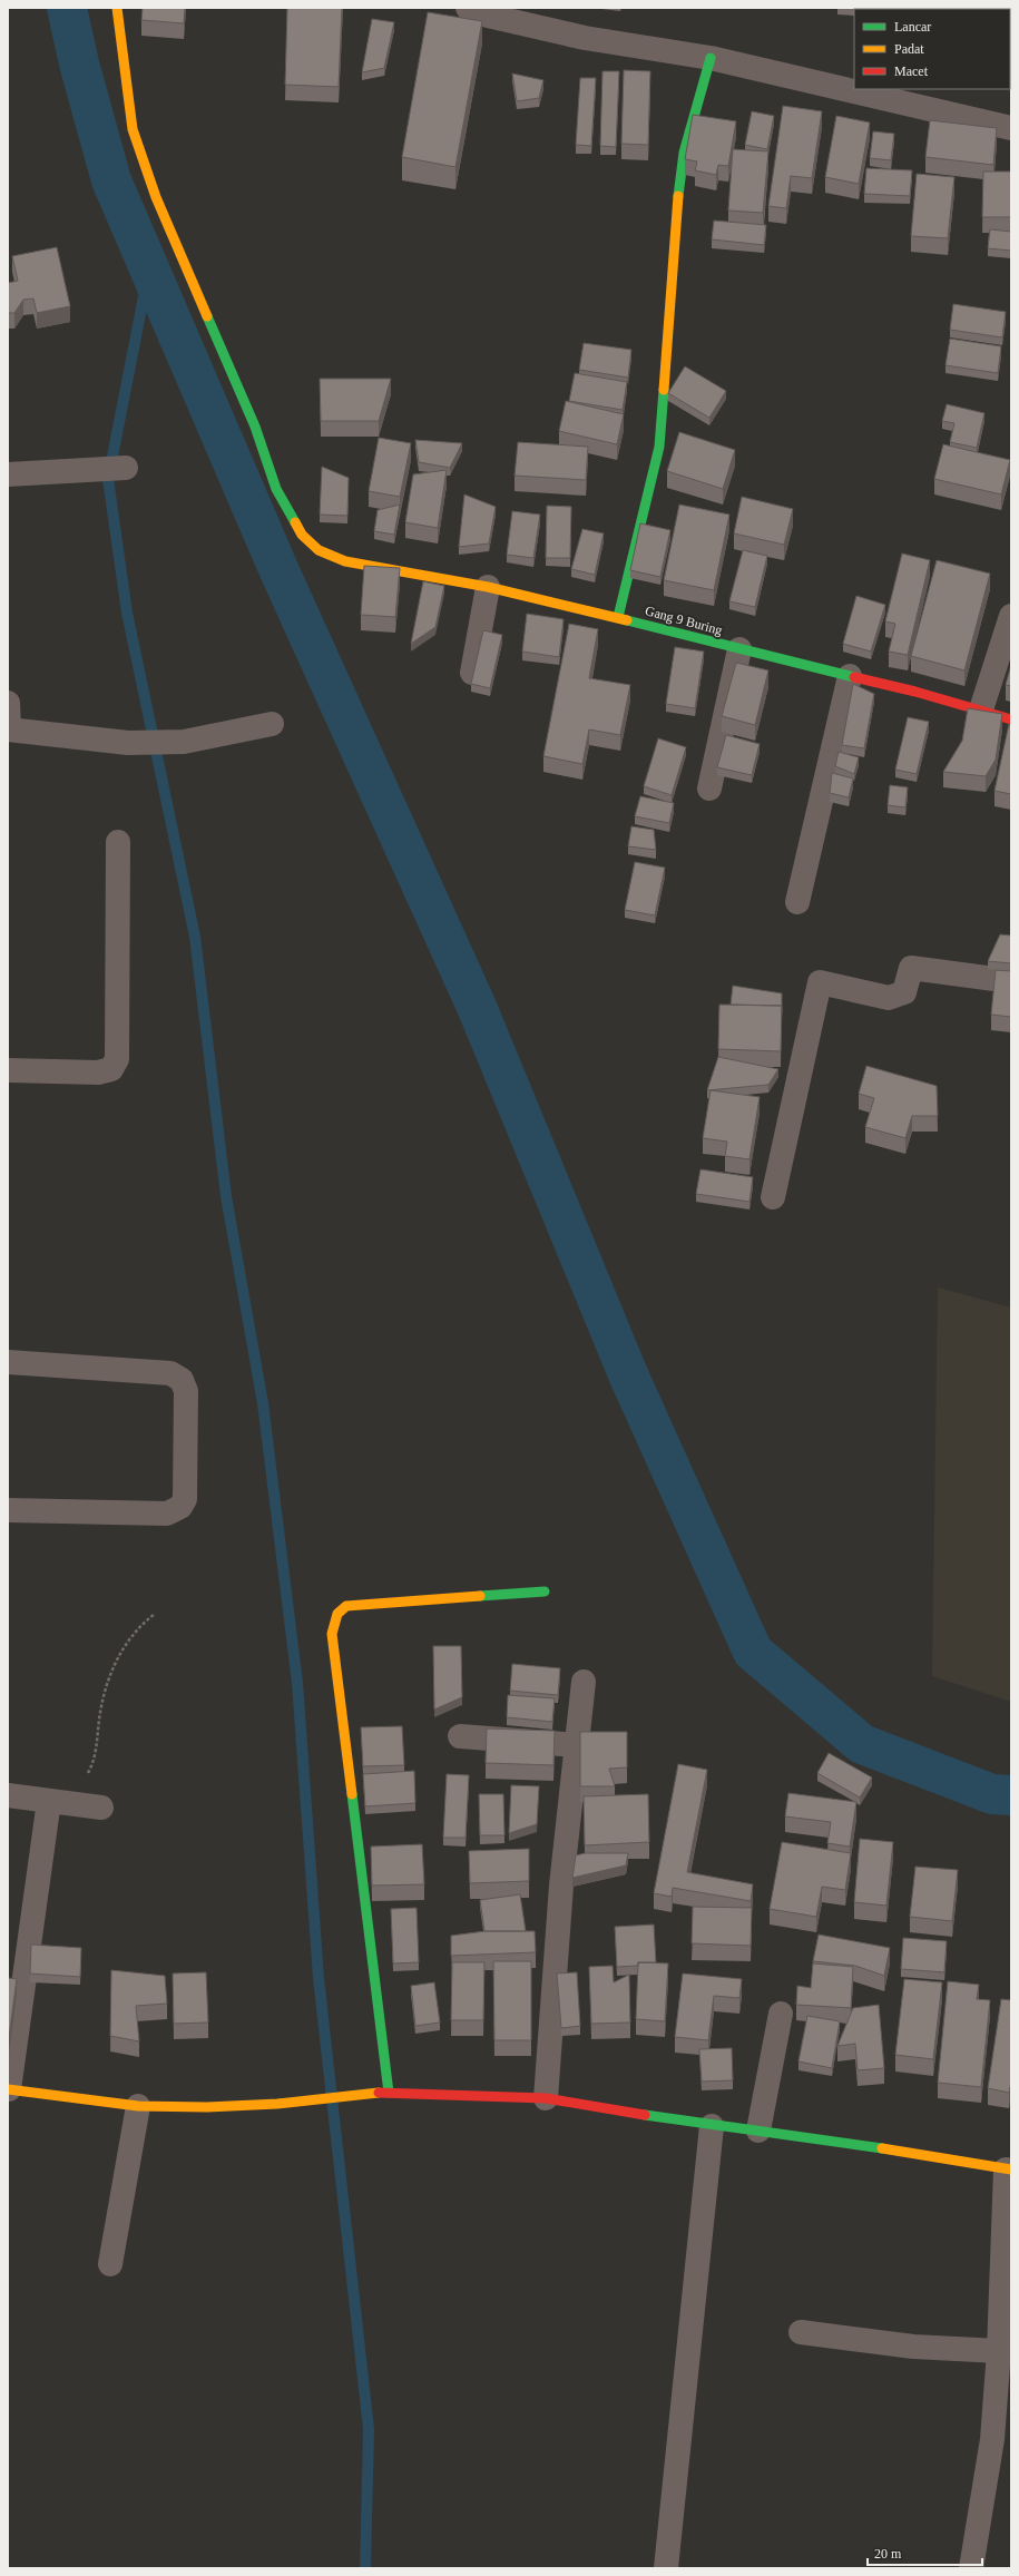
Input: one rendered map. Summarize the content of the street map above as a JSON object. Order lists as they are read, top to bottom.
{
  "streets": {
    "street": ["Gang 9 Buring"]
  },
  "legend": ["Lancar", "Padat", "Macet"],
  "scale_bar": "20 m"
}
